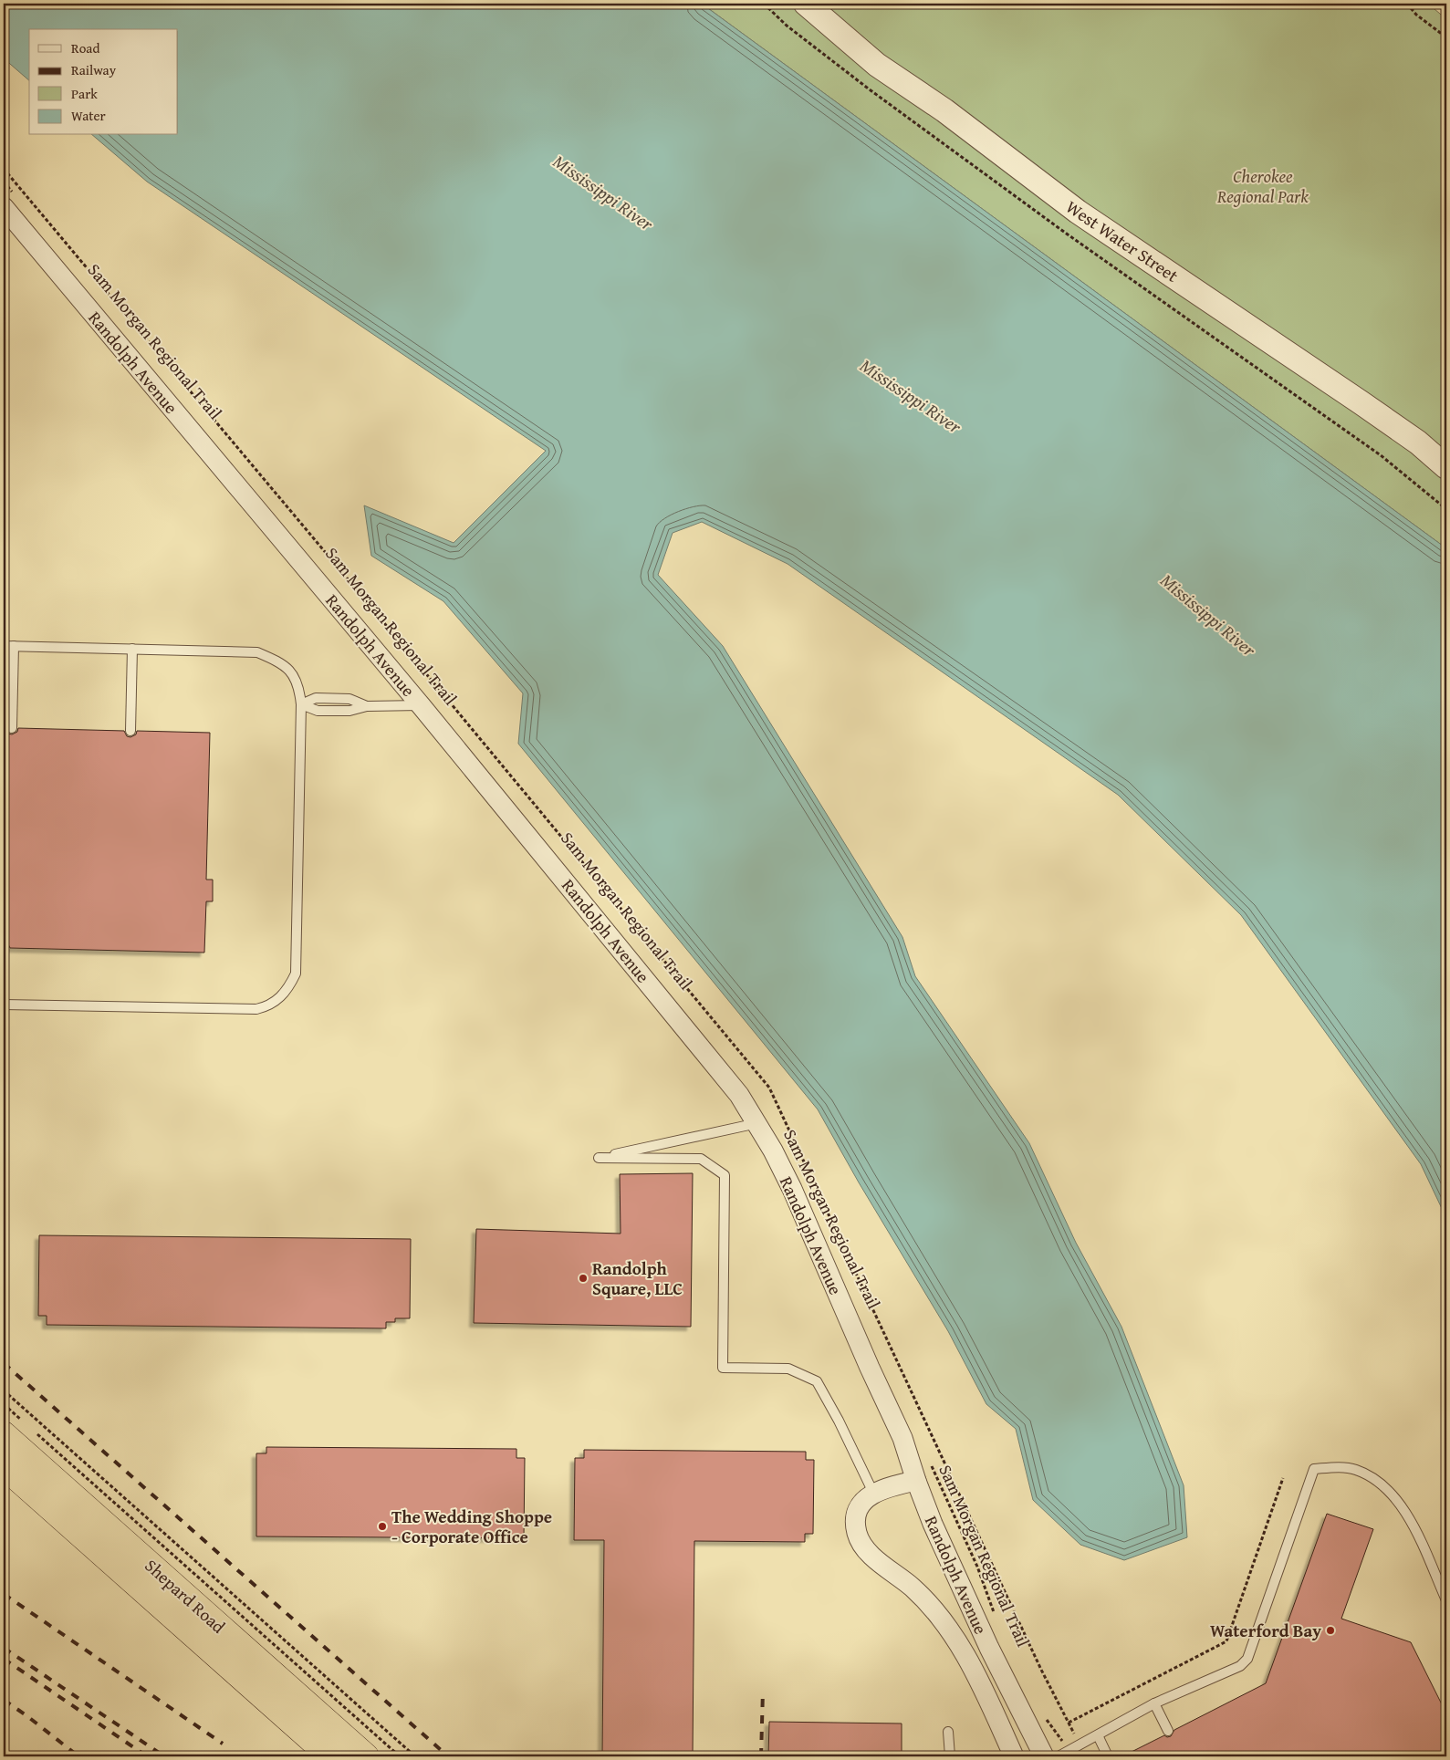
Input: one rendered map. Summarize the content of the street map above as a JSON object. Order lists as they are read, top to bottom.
{
  "streets": {
    "highway": ["Shepard Road"],
    "street": ["West Water Street", "Randolph Avenue"],
    "path": ["Sam Morgan Regional Trail"]
  },
  "water": ["Mississippi River"],
  "parks": ["Cherokee Regional Park"],
  "places": ["Randolph Square, LLC", "The Wedding Shoppe - Corporate Office", "Waterford Bay"],
  "legend": [
    "Road",
    "Railway",
    "Park",
    "Water"
  ]
}
